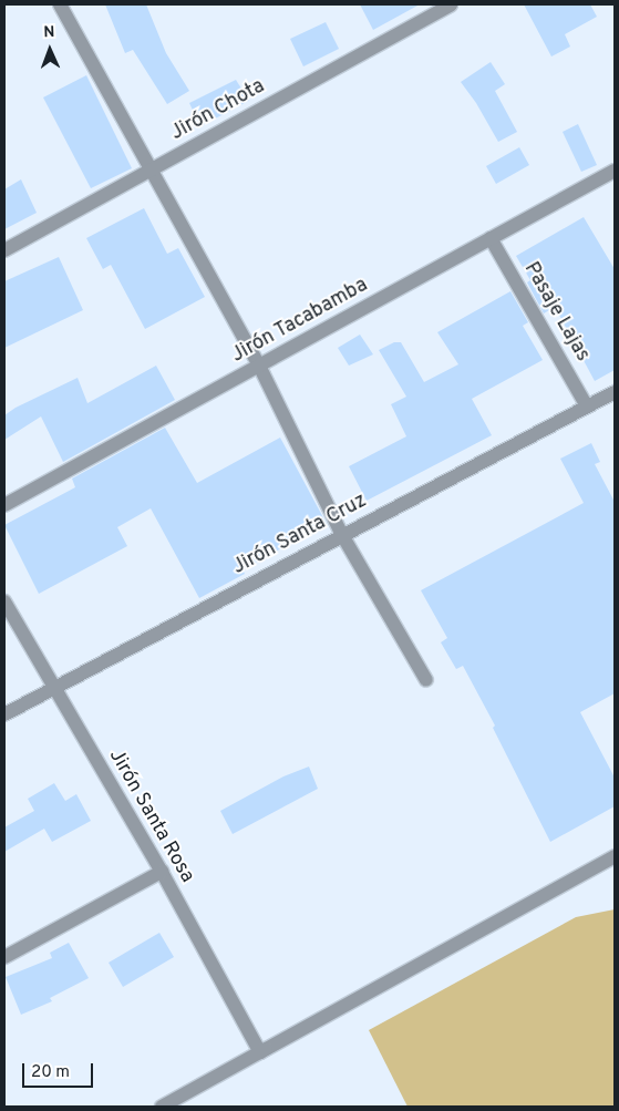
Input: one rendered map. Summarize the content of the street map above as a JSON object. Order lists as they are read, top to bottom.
{
  "streets": {
    "street": [
      "Jirón Chota",
      "Pasaje Lajas",
      "Jirón Tacabamba",
      "Jirón Santa Cruz",
      "Jirón Santa Rosa"
    ]
  },
  "crossings": [
    ["Pasaje Lajas", "Jirón Tacabamba"],
    ["Pasaje Lajas", "Jirón Santa Cruz"],
    ["Jirón Santa Cruz", "Jirón Santa Rosa"]
  ],
  "scale_bar": "20 m",
  "north": "top"
}
